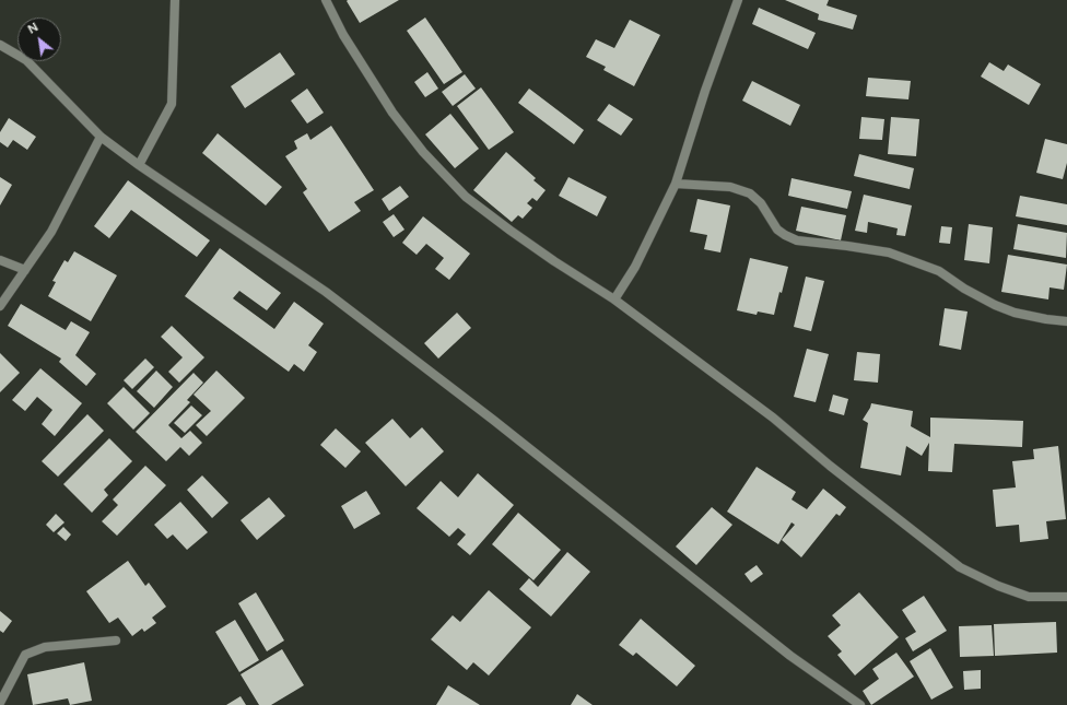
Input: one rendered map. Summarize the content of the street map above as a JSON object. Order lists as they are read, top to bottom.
{
  "north": "top left"
}
